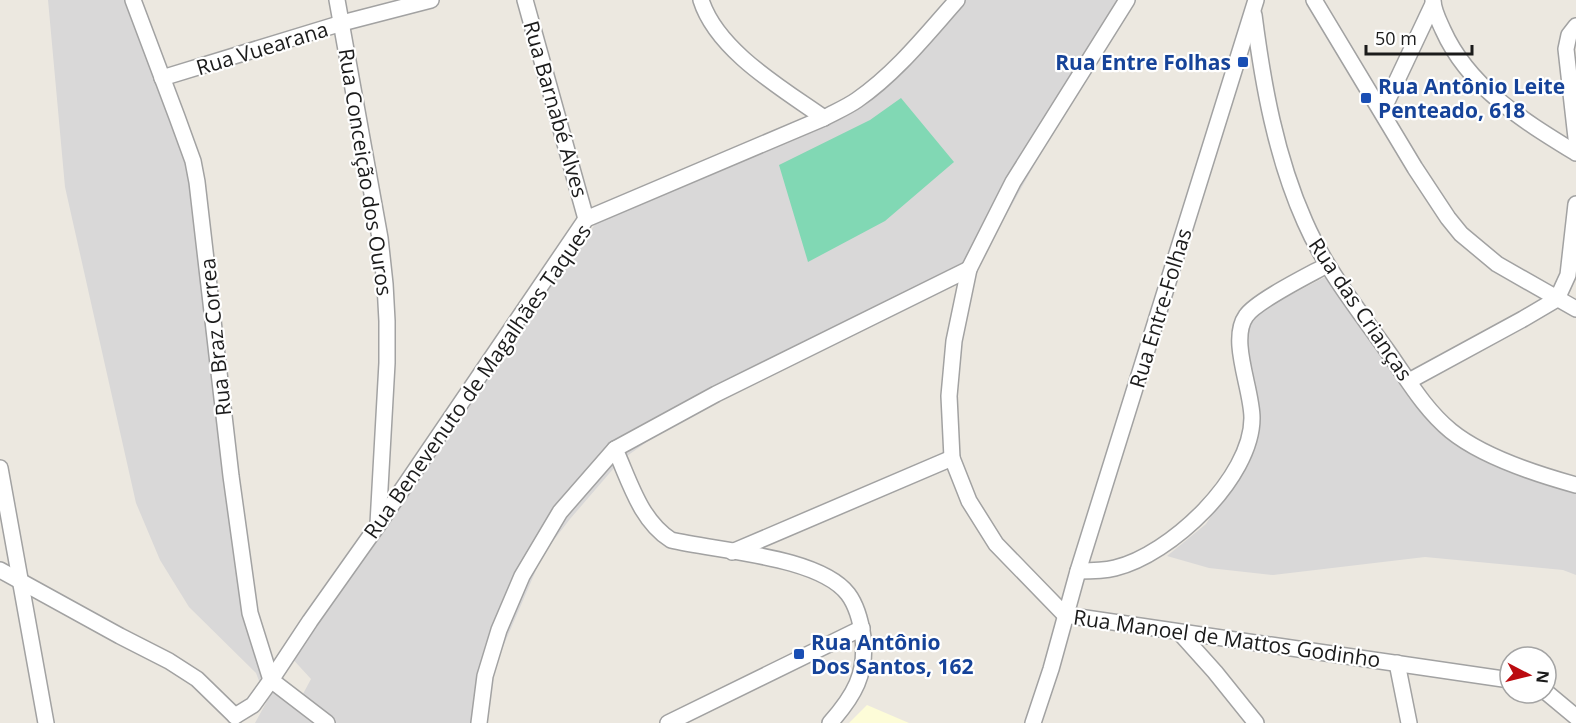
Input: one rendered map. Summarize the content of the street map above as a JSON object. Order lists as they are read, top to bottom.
{
  "streets": {
    "street": [
      "Rua Vuearana",
      "Rua Barnabé Alves",
      "Rua Conceição dos Ouros",
      "Rua Entre-Folhas",
      "Rua das Crianças",
      "Rua Braz Correa",
      "Rua Benevenuto de Magalhães Taques",
      "Rua Manoel de Mattos Godinho"
    ]
  },
  "crossings": [
    ["Rua Vuearana", "Rua Conceição dos Ouros"],
    ["Rua Vuearana", "Rua Braz Correa"],
    ["Rua Barnabé Alves", "Rua Benevenuto de Magalhães Taques"],
    ["Rua Conceição dos Ouros", "Rua Benevenuto de Magalhães Taques"],
    ["Rua Entre-Folhas", "Rua das Crianças"],
    ["Rua Entre-Folhas", "Rua Manoel de Mattos Godinho"],
    ["Rua Braz Correa", "Rua Benevenuto de Magalhães Taques"]
  ],
  "places": {
    "transit": ["Rua Entre Folhas", "Rua Antônio Leite Penteado, 618", "Rua Antônio Dos Santos, 162"]
  },
  "scale_bar": "50 m",
  "north": "right"
}
